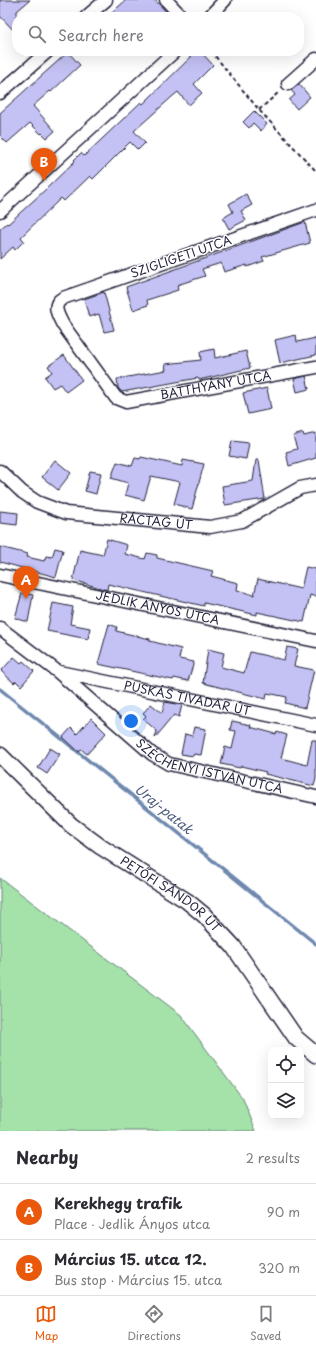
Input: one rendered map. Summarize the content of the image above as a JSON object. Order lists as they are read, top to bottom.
{
  "streets": {
    "street": [
      "SZIGLIGETI UTCA",
      "BATTHYÁNY UTCA",
      "RÁCTAG ÚT",
      "JEDLIK ÁNYOS UTCA",
      "PUSKÁS TIVADAR ÚT",
      "SZÉCHENYI ISTVÁN UTCA",
      "PETŐFI SÁNDOR ÚT"
    ]
  },
  "crossings": [
    ["SZIGLIGETI UTCA", "BATTHYÁNY UTCA"],
    ["PUSKÁS TIVADAR ÚT", "SZÉCHENYI ISTVÁN UTCA"]
  ],
  "water": ["Uraj-patak"],
  "page": {
    "search": "Search here",
    "pins": ["B", "A"],
    "heading": ["Nearby", "2 results"],
    "list": [
      {
        "mark": "A",
        "name": "Kerekhegy trafik",
        "note": "Place · Jedlik Ányos utca",
        "value": "90 m"
      },
      {
        "mark": "B",
        "name": "Március 15. utca 12.",
        "note": "Bus stop · Március 15. utca",
        "value": "320 m"
      }
    ],
    "nav": ["Map", "Directions", "Saved"]
  }
}
